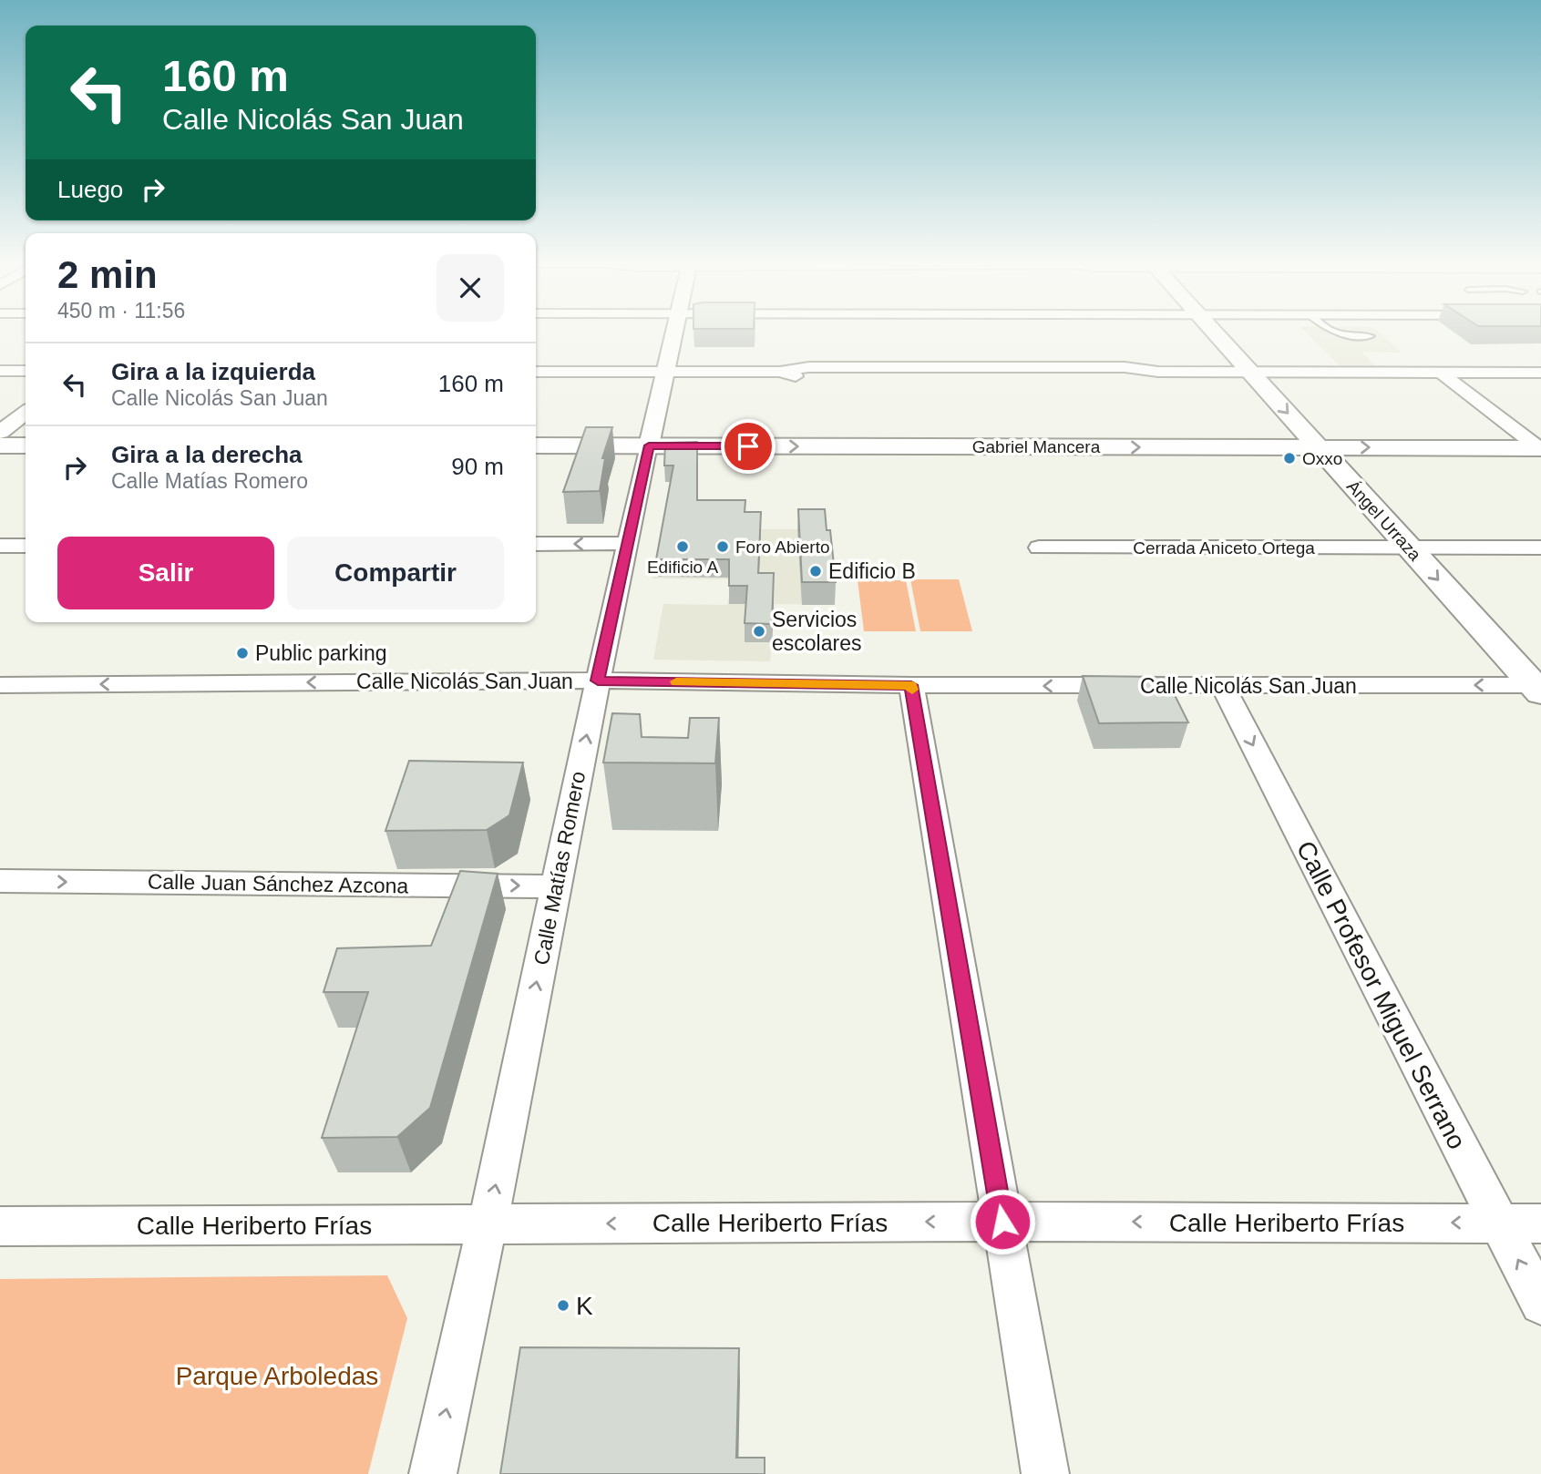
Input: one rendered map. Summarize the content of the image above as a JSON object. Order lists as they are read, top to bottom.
{
  "streets": {
    "main road": ["Gabriel Mancera", "Ángel Urraza"],
    "street": [
      "Cerrada Aniceto Ortega",
      "Calle Nicolás San Juan",
      "Calle Matías Romero",
      "Calle Juan Sánchez Azcona",
      "Calle Profesor Miguel Serrano",
      "Calle Heriberto Frías"
    ]
  },
  "crossings": [
    ["Gabriel Mancera", "Ángel Urraza"],
    ["Gabriel Mancera", "Calle Matías Romero"],
    ["Ángel Urraza", "Cerrada Aniceto Ortega"],
    ["Ángel Urraza", "Calle Nicolás San Juan"],
    ["Calle Nicolás San Juan", "Calle Matías Romero"],
    ["Calle Nicolás San Juan", "Calle Profesor Miguel Serrano"],
    ["Calle Matías Romero", "Calle Juan Sánchez Azcona"],
    ["Calle Matías Romero", "Calle Heriberto Frías"],
    ["Calle Profesor Miguel Serrano", "Calle Heriberto Frías"]
  ],
  "one_way": [
    "Gabriel Mancera",
    "Ángel Urraza",
    "Calle Nicolás San Juan",
    "Calle Matías Romero",
    "Calle Juan Sánchez Azcona",
    "Calle Heriberto Frías"
  ],
  "parks": ["Parque Arboledas"],
  "places": [
    "Oxxo",
    "Edificio A",
    "Foro Abierto",
    "Edificio B",
    "Servicios escolares",
    "Public parking",
    "K"
  ],
  "page": {
    "turn": ["160 m", "Calle Nicolás San Juan"],
    "then": "Luego",
    "heading": ["2 min", "450 m · 11:56"],
    "list": [
      {
        "name": "Gira a la izquierda",
        "note": "Calle Nicolás San Juan",
        "value": "160 m"
      },
      {
        "name": "Gira a la derecha",
        "note": "Calle Matías Romero",
        "value": "90 m"
      }
    ],
    "buttons": ["Salir", "Compartir"]
  }
}
